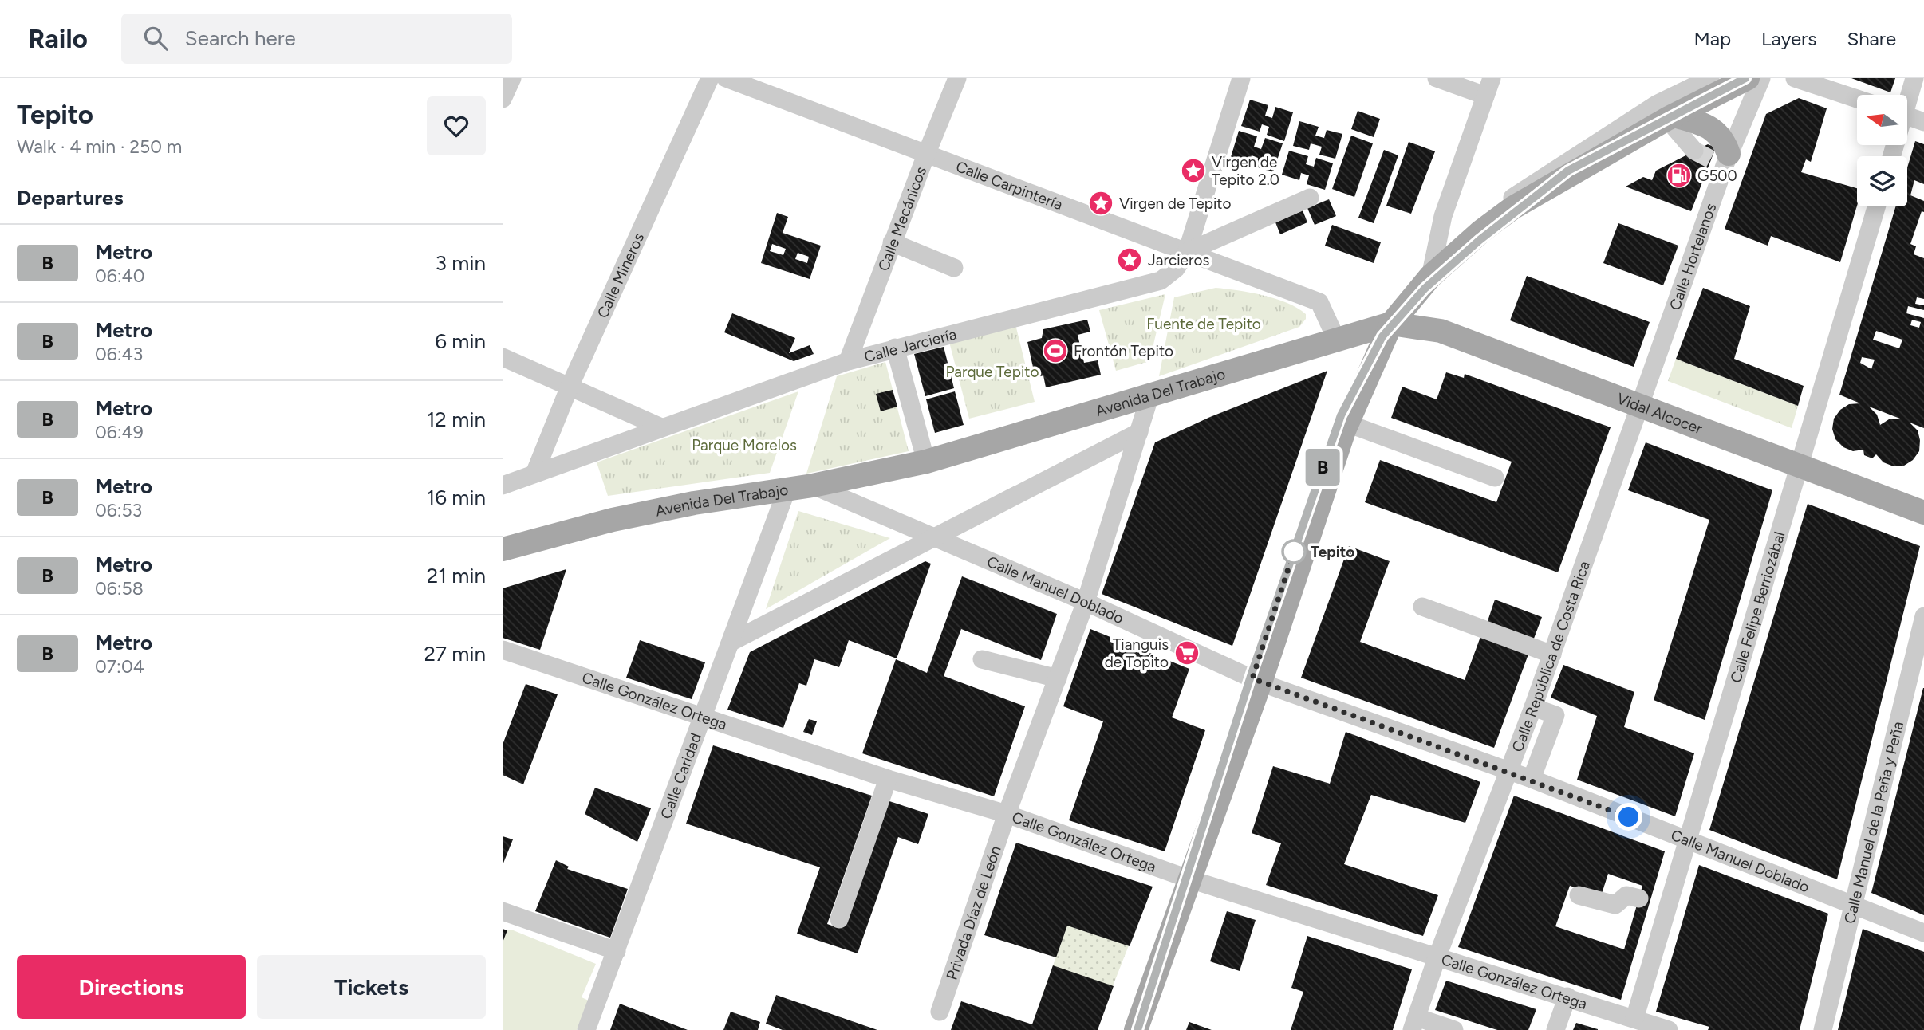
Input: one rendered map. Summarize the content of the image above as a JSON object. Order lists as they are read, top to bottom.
{
  "streets": {
    "main road": ["Avenida Del Trabajo", "Vidal Alcocer"],
    "street": [
      "Calle Carpintería",
      "Calle Mecánicos",
      "Calle Hortelanos",
      "Calle Mineros",
      "Calle Jarciería",
      "Calle Manuel Doblado",
      "Calle Felipe Berriozábal",
      "Calle República de Costa Rica",
      "Calle González Ortega",
      "Calle Caridad",
      "Calle Manuel de la Peña y Peña",
      "Privada Díaz de León"
    ]
  },
  "crossings": [
    ["Calle Carpintería", "Calle Mecánicos"],
    ["Calle Carpintería", "Calle Jarciería"],
    ["Calle Carpintería", "Avenida Del Trabajo"],
    ["Calle Mecánicos", "Calle Jarciería"],
    ["Calle Hortelanos", "Vidal Alcocer"],
    ["Calle Hortelanos", "Calle República de Costa Rica"],
    ["Calle Mineros", "Calle Jarciería"],
    ["Avenida Del Trabajo", "Vidal Alcocer"],
    ["Avenida Del Trabajo", "Calle Manuel Doblado"],
    ["Avenida Del Trabajo", "Calle Caridad"],
    ["Avenida Del Trabajo", "Privada Díaz de León"],
    ["Vidal Alcocer", "Calle Felipe Berriozábal"],
    ["Vidal Alcocer", "Calle República de Costa Rica"],
    ["Calle Manuel Doblado", "Calle Felipe Berriozábal"],
    ["Calle Manuel Doblado", "Calle República de Costa Rica"],
    ["Calle Manuel Doblado", "Calle Manuel de la Peña y Peña"],
    ["Calle Manuel Doblado", "Privada Díaz de León"],
    ["Calle Felipe Berriozábal", "Calle González Ortega"],
    ["Calle República de Costa Rica", "Calle González Ortega"],
    ["Calle González Ortega", "Calle Caridad"],
    ["Calle González Ortega", "Privada Díaz de León"]
  ],
  "parks": ["Fuente de Tepito", "Parque Tepito", "Parque Morelos"],
  "places": {
    "place": ["Virgen de Tepito 2.0", "Virgen de Tepito", "Jarcieros"],
    "fuel station": ["G500"],
    "sports": ["Frontón Tepito"],
    "other": ["Tepito"],
    "supermarket": ["Tianguis de Topito"]
  },
  "lines": ["metro line B"],
  "north": "left",
  "page": {
    "header": "Railo",
    "search": "Search here",
    "nav": ["Map", "Layers", "Share"],
    "heading": [
      ["Tepito", "Walk · 4 min · 250 m"],
      "Departures"
    ],
    "on_map": "B",
    "list": [
      {
        "mark": "B",
        "name": "Metro",
        "note": "06:40",
        "value": "3 min"
      },
      {
        "mark": "B",
        "name": "Metro",
        "note": "06:43",
        "value": "6 min"
      },
      {
        "mark": "B",
        "name": "Metro",
        "note": "06:49",
        "value": "12 min"
      },
      {
        "mark": "B",
        "name": "Metro",
        "note": "06:53",
        "value": "16 min"
      },
      {
        "mark": "B",
        "name": "Metro",
        "note": "06:58",
        "value": "21 min"
      },
      {
        "mark": "B",
        "name": "Metro",
        "note": "07:04",
        "value": "27 min"
      }
    ],
    "buttons": ["Directions", "Tickets"]
  }
}
